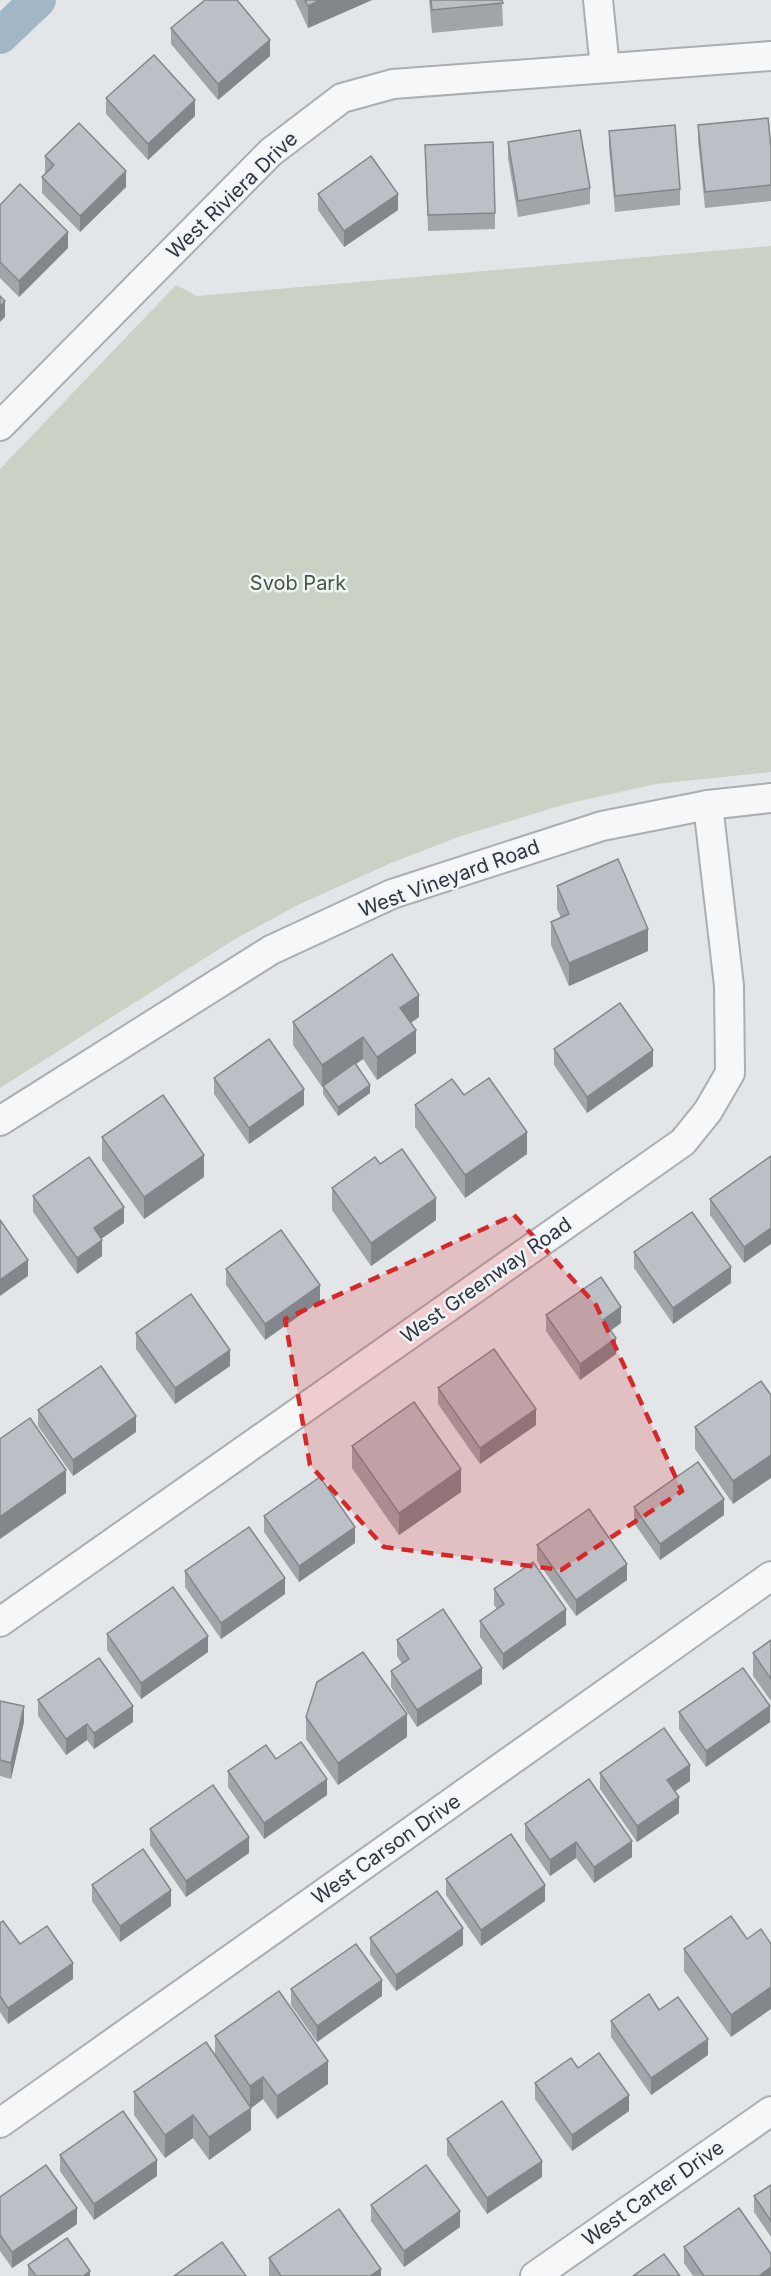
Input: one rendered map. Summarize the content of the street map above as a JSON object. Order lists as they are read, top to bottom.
{
  "streets": {
    "street": [
      "West Riviera Drive",
      "West Vineyard Road",
      "West Greenway Road",
      "West Carson Drive",
      "West Carter Drive"
    ]
  },
  "crossings": [
    ["West Vineyard Road", "West Greenway Road"]
  ],
  "parks": ["Svob Park"]
}
